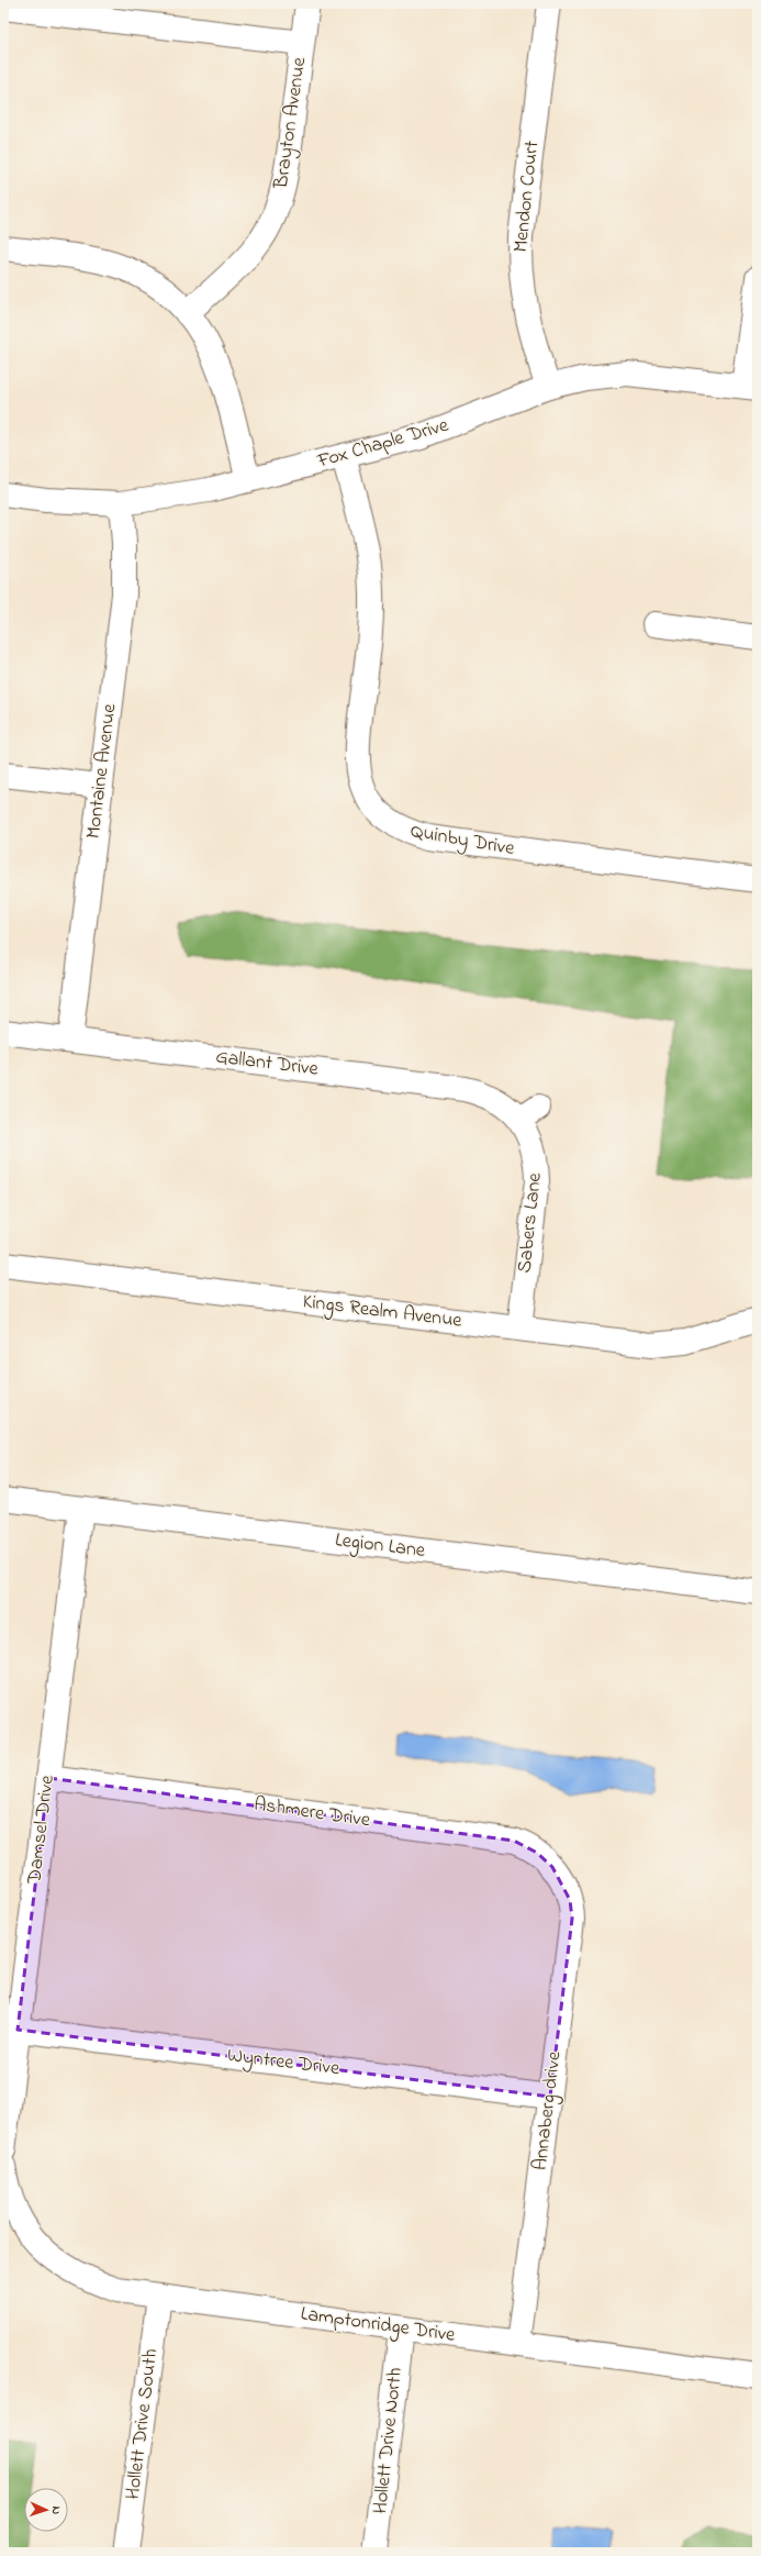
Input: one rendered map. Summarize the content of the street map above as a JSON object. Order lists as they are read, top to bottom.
{
  "streets": {
    "street": [
      "Brayton Avenue",
      "Mendon Court",
      "Fox Chaple Drive",
      "Montaine Avenue",
      "Quinby Drive",
      "Gallant Drive",
      "Sabers Lane",
      "Kings Realm Avenue",
      "Legion Lane",
      "Ashmere Drive",
      "Damsel Drive",
      "Wyntree Drive",
      "Annaberg drive",
      "Lamptonridge Drive",
      "Hollett Drive South",
      "Hollett Drive North"
    ]
  },
  "crossings": [
    ["Mendon Court", "Fox Chaple Drive"],
    ["Fox Chaple Drive", "Montaine Avenue"],
    ["Fox Chaple Drive", "Quinby Drive"],
    ["Montaine Avenue", "Gallant Drive"],
    ["Gallant Drive", "Sabers Lane"],
    ["Sabers Lane", "Kings Realm Avenue"],
    ["Legion Lane", "Damsel Drive"],
    ["Ashmere Drive", "Damsel Drive"],
    ["Ashmere Drive", "Annaberg drive"],
    ["Damsel Drive", "Wyntree Drive"],
    ["Wyntree Drive", "Annaberg drive"],
    ["Annaberg drive", "Lamptonridge Drive"],
    ["Lamptonridge Drive", "Hollett Drive South"],
    ["Lamptonridge Drive", "Hollett Drive North"]
  ],
  "north": "right"
}
